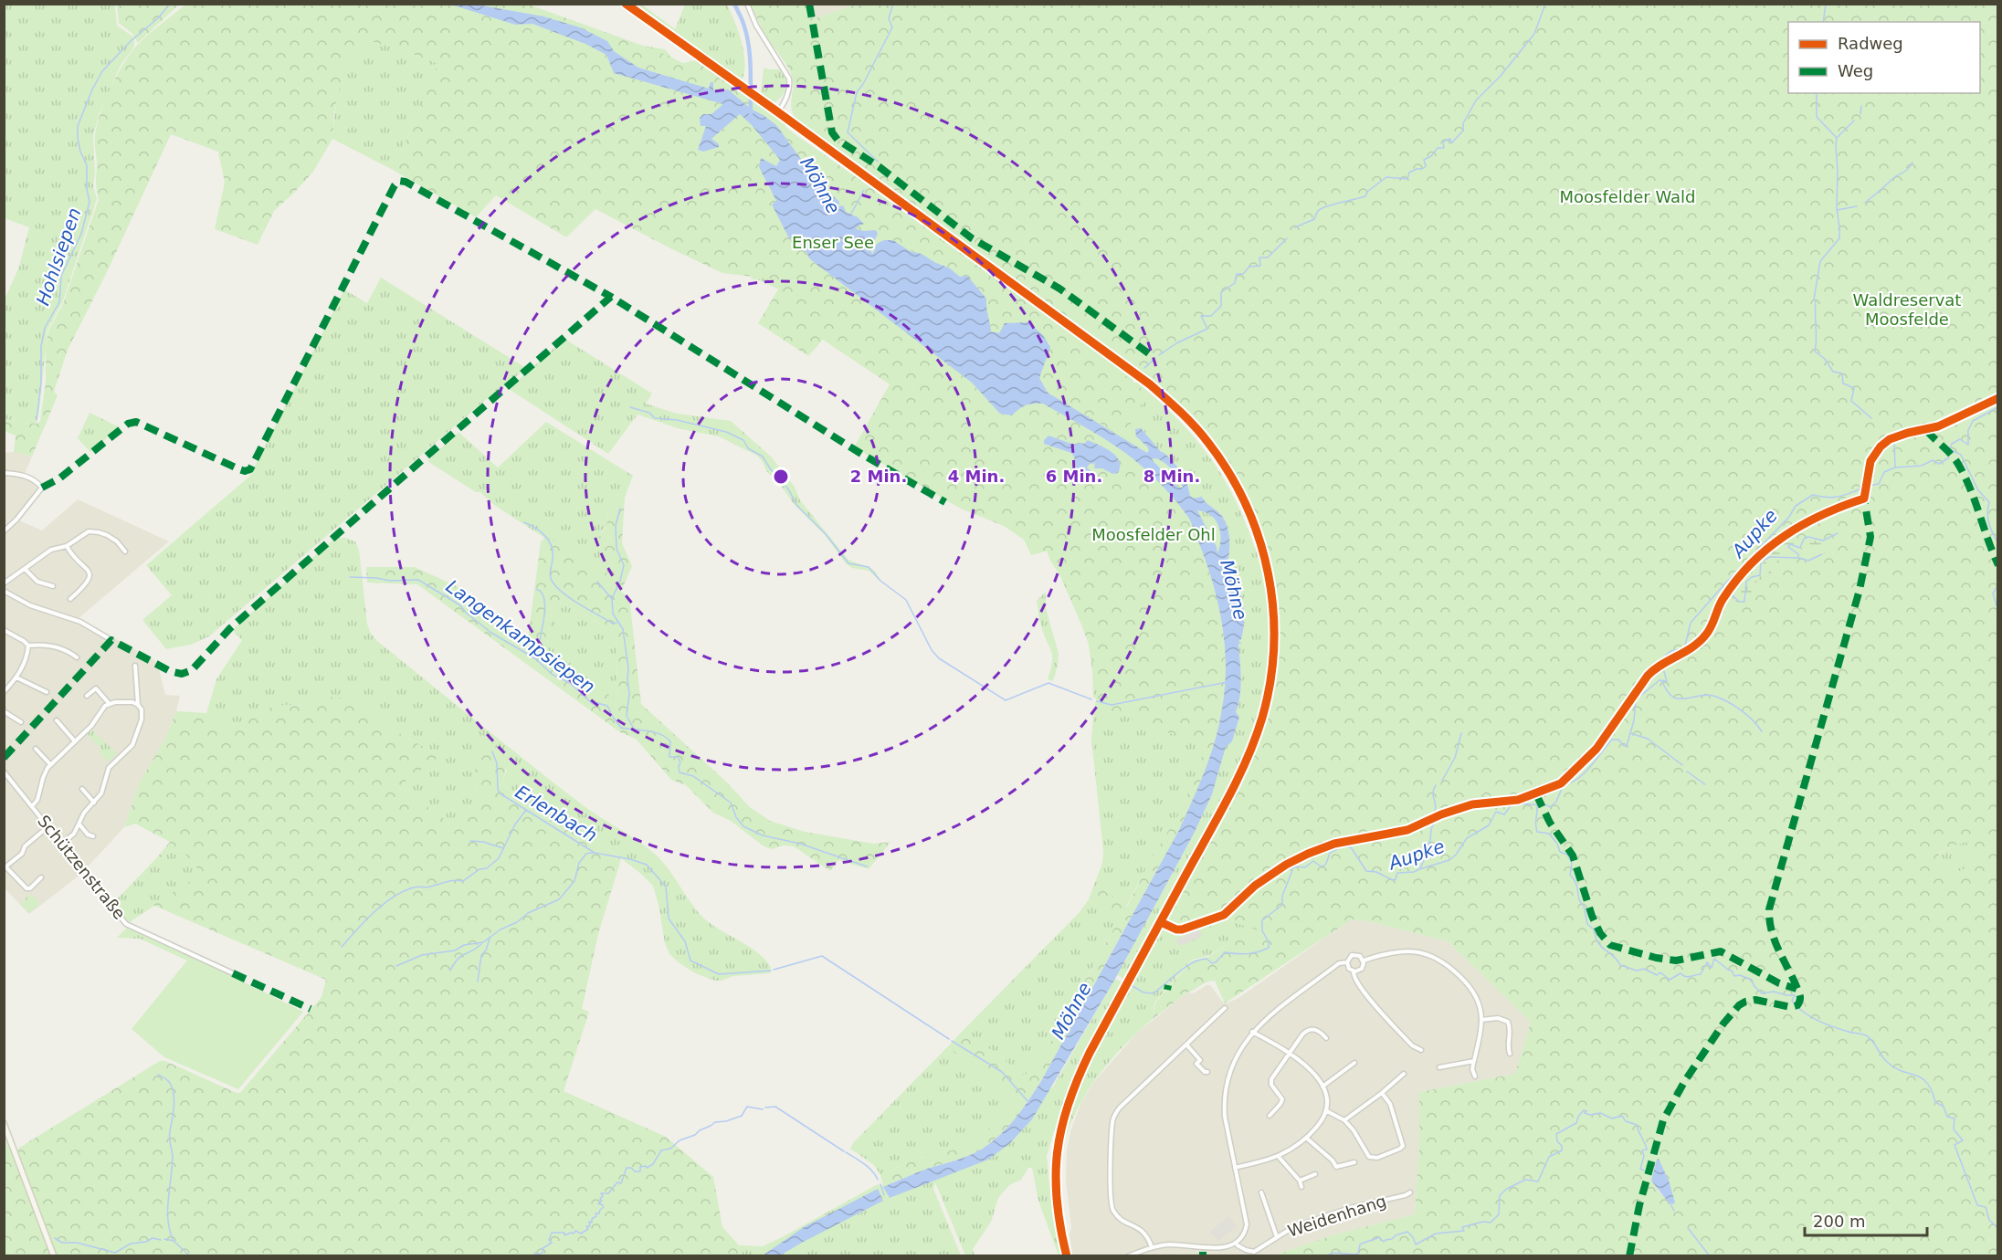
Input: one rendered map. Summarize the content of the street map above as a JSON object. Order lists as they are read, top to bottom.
{
  "streets": {
    "street": ["Schützenstraße", "Weidenhang"]
  },
  "water": [
    "Möhne",
    "Hohlsiepen",
    "Aupke",
    "Langenkampsiepen",
    "Erlenbach"
  ],
  "parks": [
    "Moosfelder Wald",
    "Enser See",
    "Waldreservat Moosfelde",
    "Moosfelder Ohl"
  ],
  "legend": ["Radweg", "Weg"],
  "scale_bar": "200 m",
  "rings": [
    "2 Min.",
    "4 Min.",
    "6 Min.",
    "8 Min."
  ]
}
